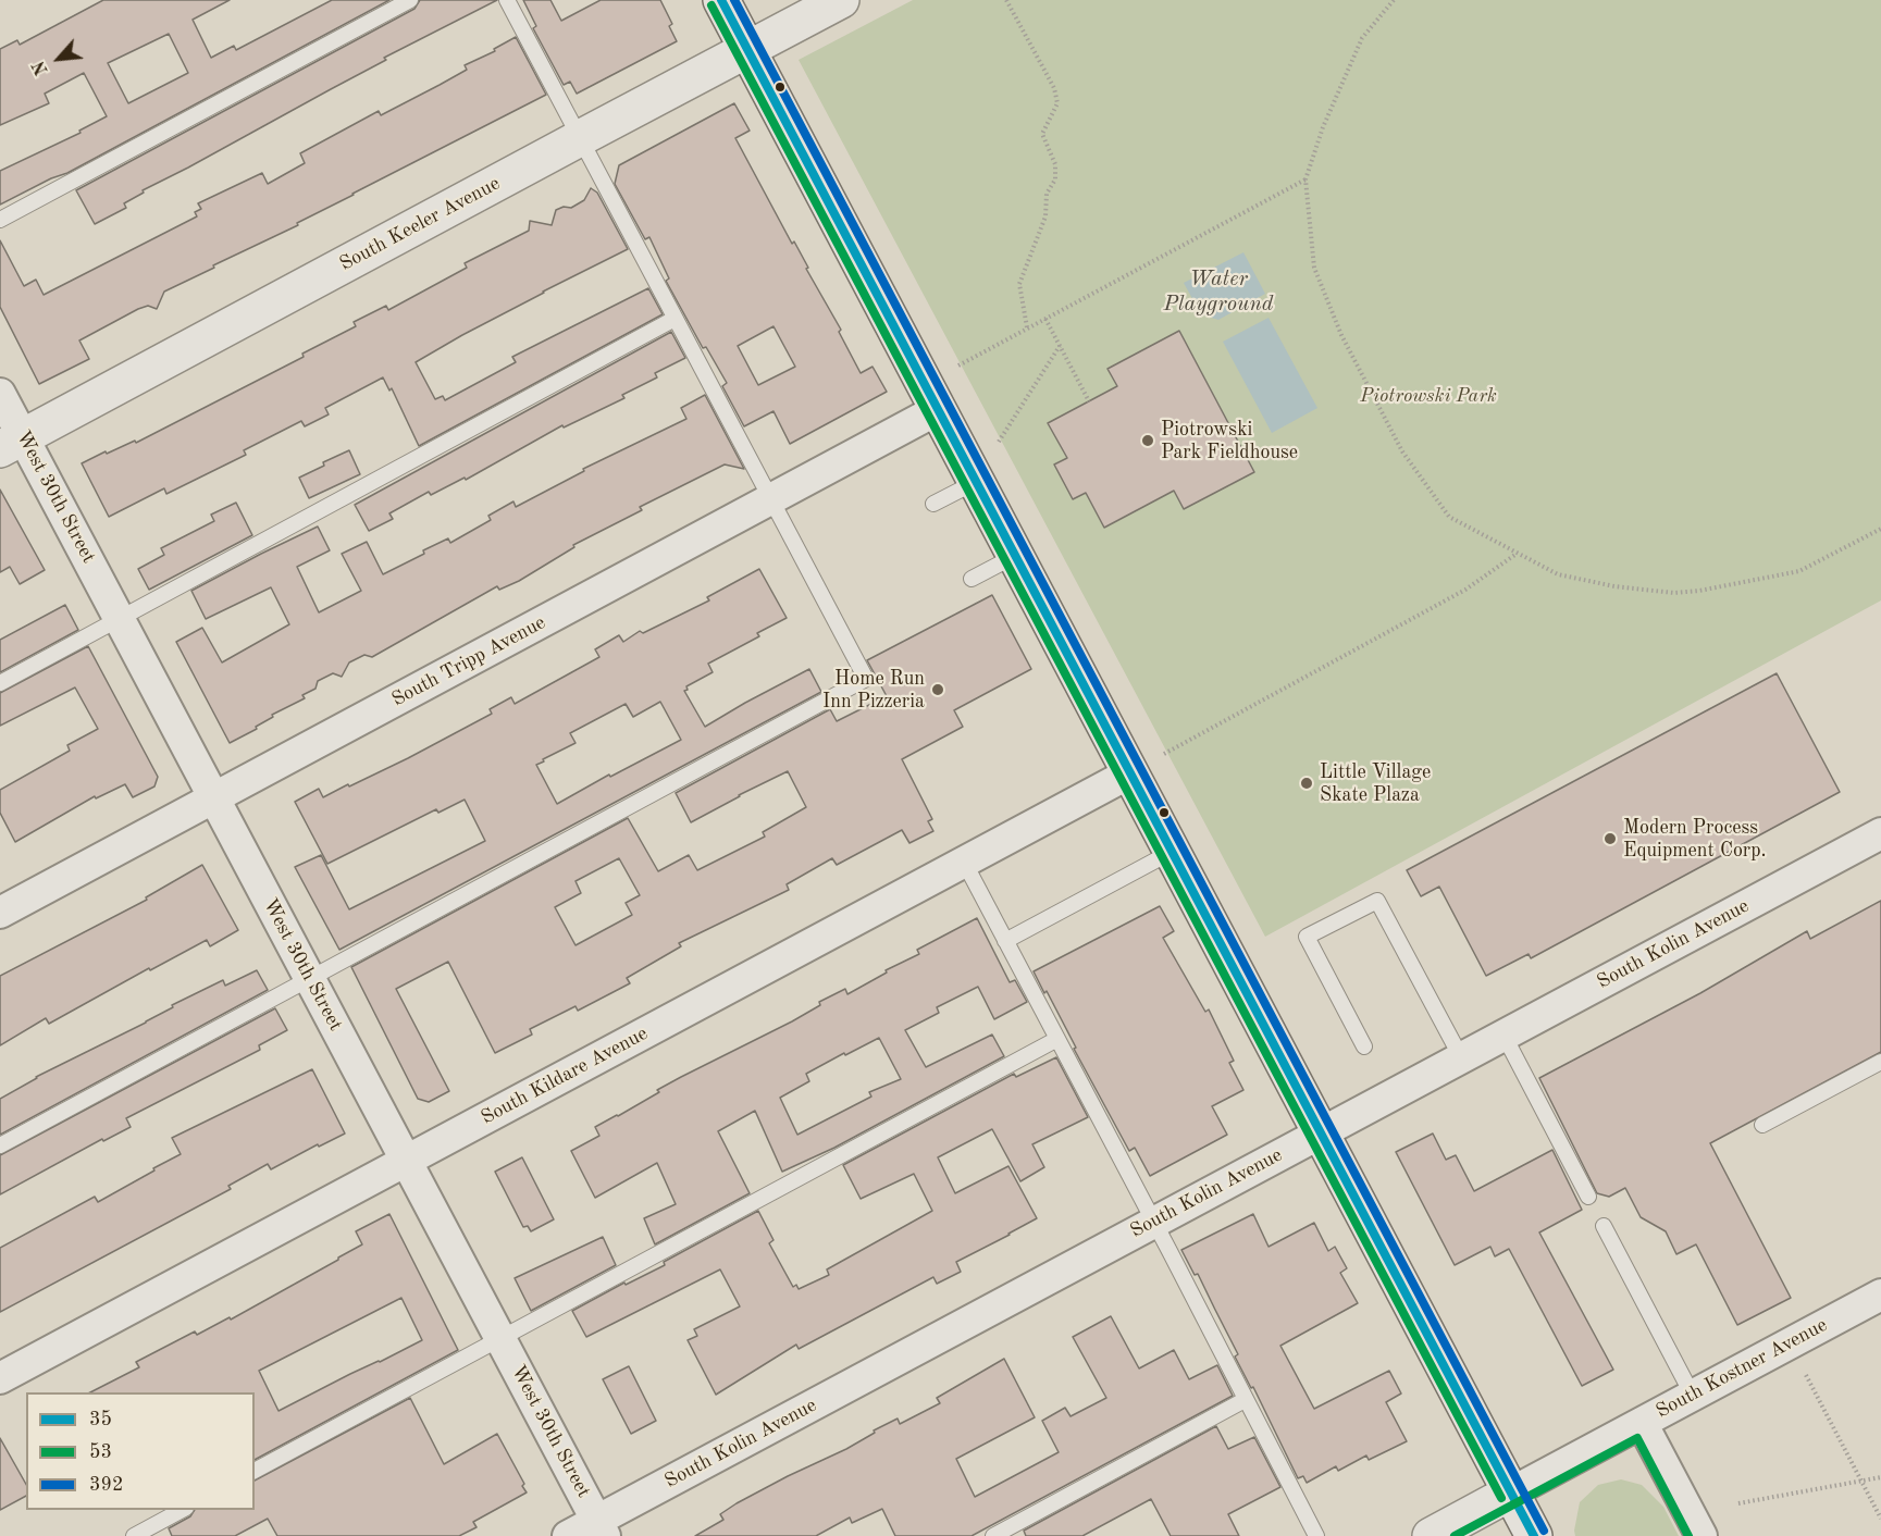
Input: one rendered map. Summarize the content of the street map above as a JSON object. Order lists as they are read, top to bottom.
{
  "streets": {
    "main road": ["South Keeler Avenue", "South Kostner Avenue"],
    "street": [
      "West 30th Street",
      "South Tripp Avenue",
      "South Kolin Avenue",
      "South Kildare Avenue"
    ]
  },
  "crossings": [
    ["South Keeler Avenue", "West 30th Street"],
    ["West 30th Street", "South Tripp Avenue"],
    ["West 30th Street", "South Kolin Avenue"],
    ["West 30th Street", "South Kildare Avenue"]
  ],
  "water": ["Water Playground"],
  "parks": ["Piotrowski Park"],
  "places": [
    "Piotrowski Park Fieldhouse",
    "Home Run Inn Pizzeria",
    "Little Village Skate Plaza",
    "Modern Process Equipment Corp."
  ],
  "lines": ["transit line 35", "transit line 392", "transit line 53"],
  "legend": ["35", "53", "392"],
  "north": "bottom left"
}
